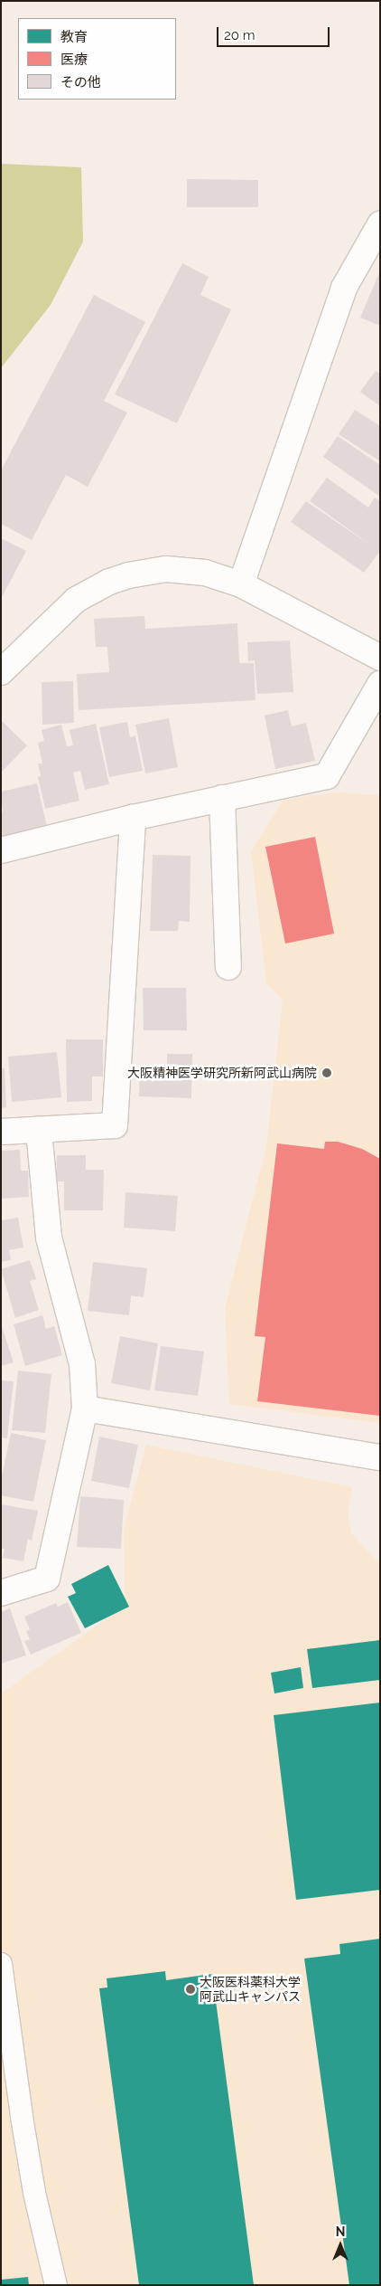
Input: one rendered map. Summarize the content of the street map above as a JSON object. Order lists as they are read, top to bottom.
{
  "places": ["大阪精神医学研究所新阿武山病院", "大阪医科薬科大学 阿武山キャンパス"],
  "legend": ["教育", "医療", "その他"],
  "scale_bar": "20 m",
  "north": "top"
}
